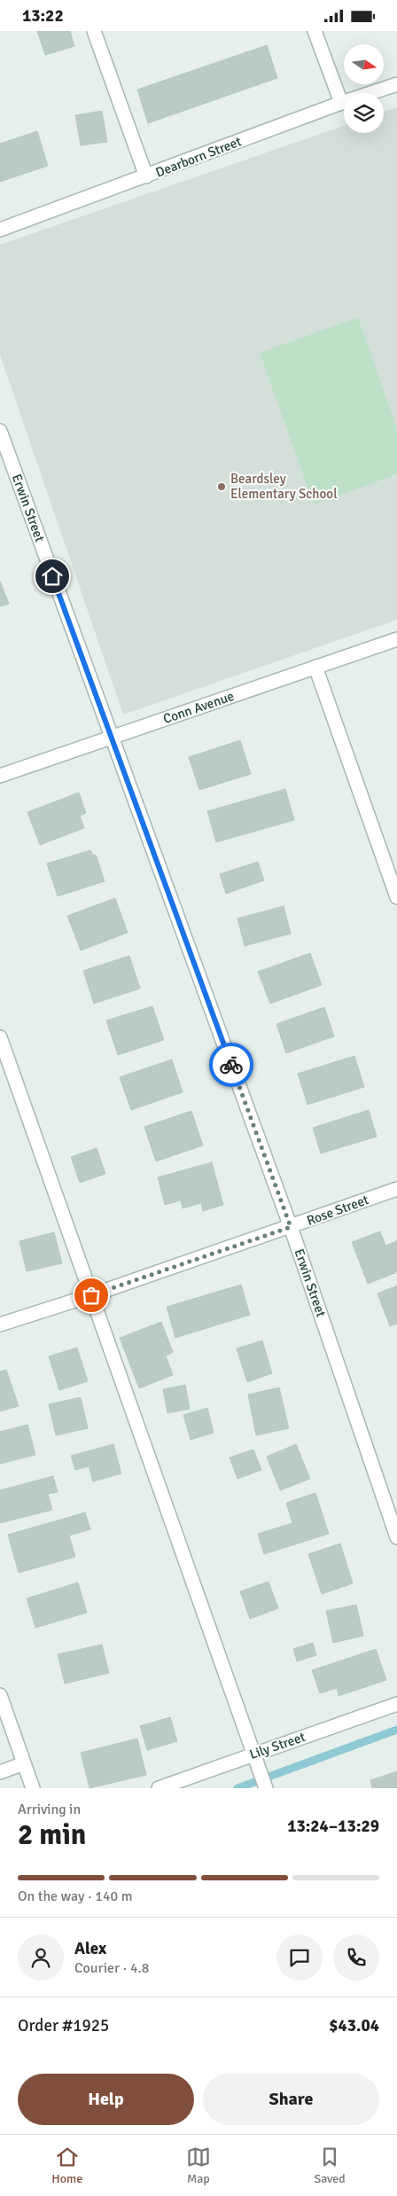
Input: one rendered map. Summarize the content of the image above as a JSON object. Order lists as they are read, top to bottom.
{
  "streets": {
    "street": [
      "Dearborn Street",
      "Erwin Street",
      "Conn Avenue",
      "Rose Street",
      "Lily Street"
    ]
  },
  "crossings": [
    ["Erwin Street", "Conn Avenue"],
    ["Erwin Street", "Rose Street"]
  ],
  "places": ["Beardsley Elementary School"],
  "north": "right",
  "page": {
    "status": "13:22",
    "heading": ["2 min", "Arriving in", "13:24–13:29"],
    "panel": [
      "Alex",
      "Courier · 4.8",
      "Order #1925",
      "$43.04"
    ],
    "bar": "On the way · 140 m",
    "buttons": ["Help", "Share"],
    "tabs": ["Home", "Map", "Saved"]
  }
}
